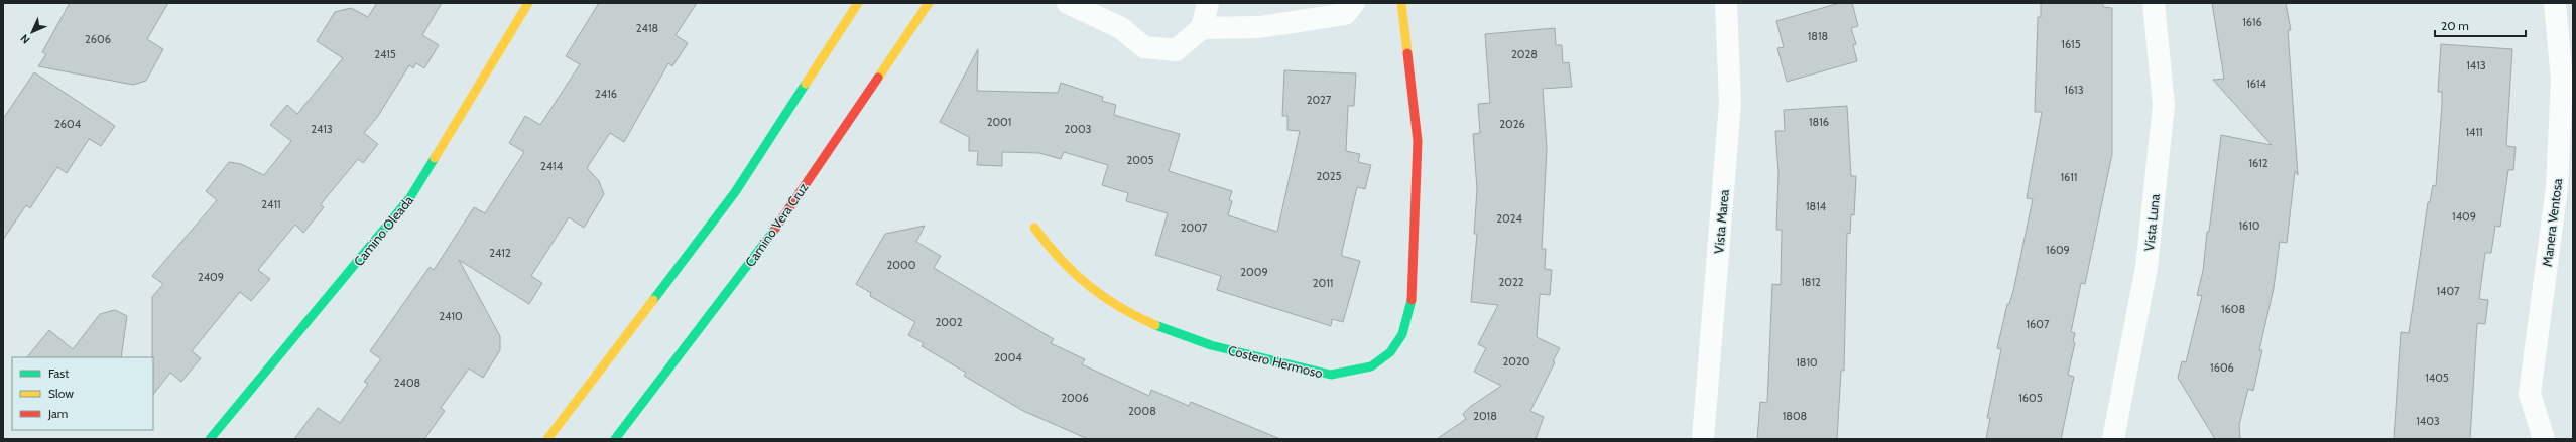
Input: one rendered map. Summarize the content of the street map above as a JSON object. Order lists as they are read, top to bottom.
{
  "streets": {
    "street": [
      "Vista Marea",
      "Vista Luna",
      "Manera Ventosa",
      "Camino Vera Cruz",
      "Camino Oleada",
      "Costero Hermoso"
    ]
  },
  "house_numbers": [
    "1616",
    "2418",
    "1818",
    "2606",
    "1615",
    "2415",
    "2028",
    "1413",
    "1614",
    "1613",
    "2416",
    "2027",
    "2001",
    "1816",
    "2604",
    "2026",
    "2413",
    "2003",
    "1411",
    "2005",
    "1612",
    "2414",
    "2025",
    "1611",
    "2411",
    "1814",
    "1409",
    "2024",
    "1610",
    "2007",
    "1609",
    "2412",
    "2000",
    "2009",
    "2409",
    "2022",
    "1812",
    "2011",
    "1407",
    "1608",
    "2410",
    "2002",
    "1607",
    "2004",
    "2020",
    "1810",
    "1606",
    "1405",
    "2408",
    "2006",
    "1605",
    "2008",
    "2018",
    "1808",
    "1403"
  ],
  "legend": ["Fast", "Slow", "Jam"],
  "scale_bar": "20 m",
  "north": "bottom left"
}
